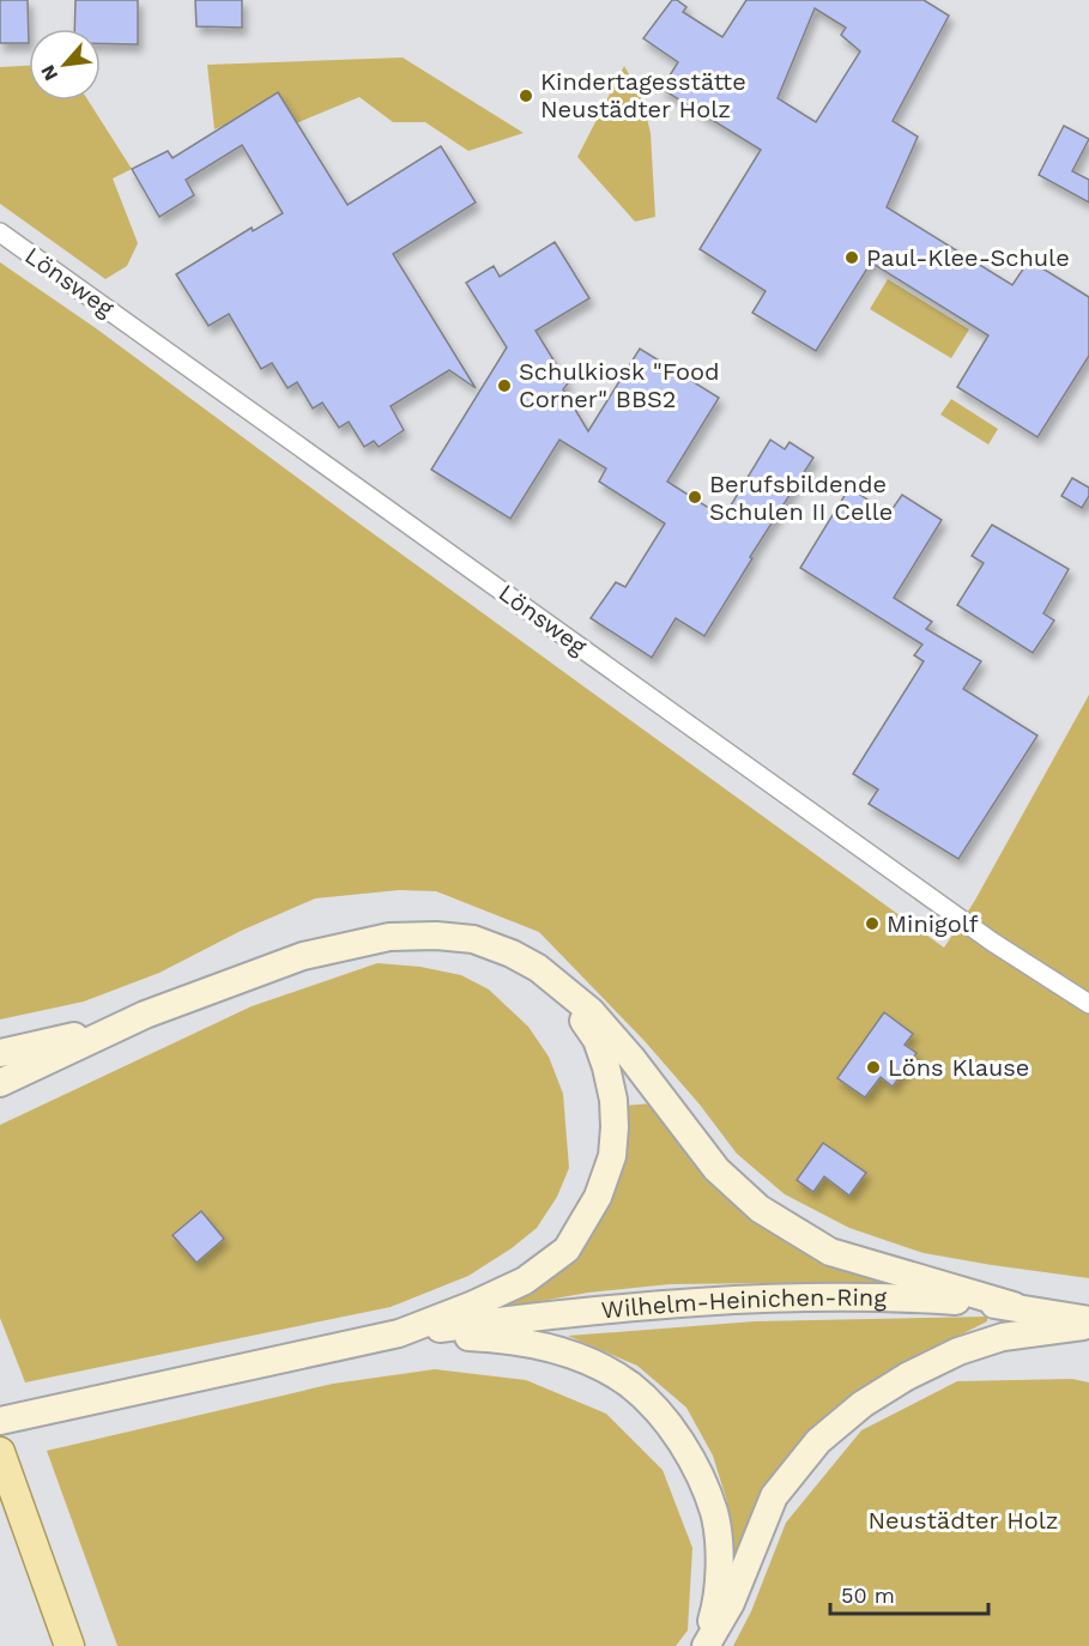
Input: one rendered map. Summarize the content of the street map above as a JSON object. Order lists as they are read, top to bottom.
{
  "streets": {
    "main road": ["Wilhelm-Heinichen-Ring"],
    "street": ["Lönsweg"]
  },
  "parks": ["Neustädter Holz"],
  "places": [
    "Kindertagesstätte Neustädter Holz",
    "Paul-Klee-Schule",
    "Schulkiosk \"Food Corner\" BBS2",
    "Berufsbildende Schulen II Celle",
    "Minigolf",
    "Löns Klause"
  ],
  "scale_bar": "50 m",
  "north": "bottom left"
}
